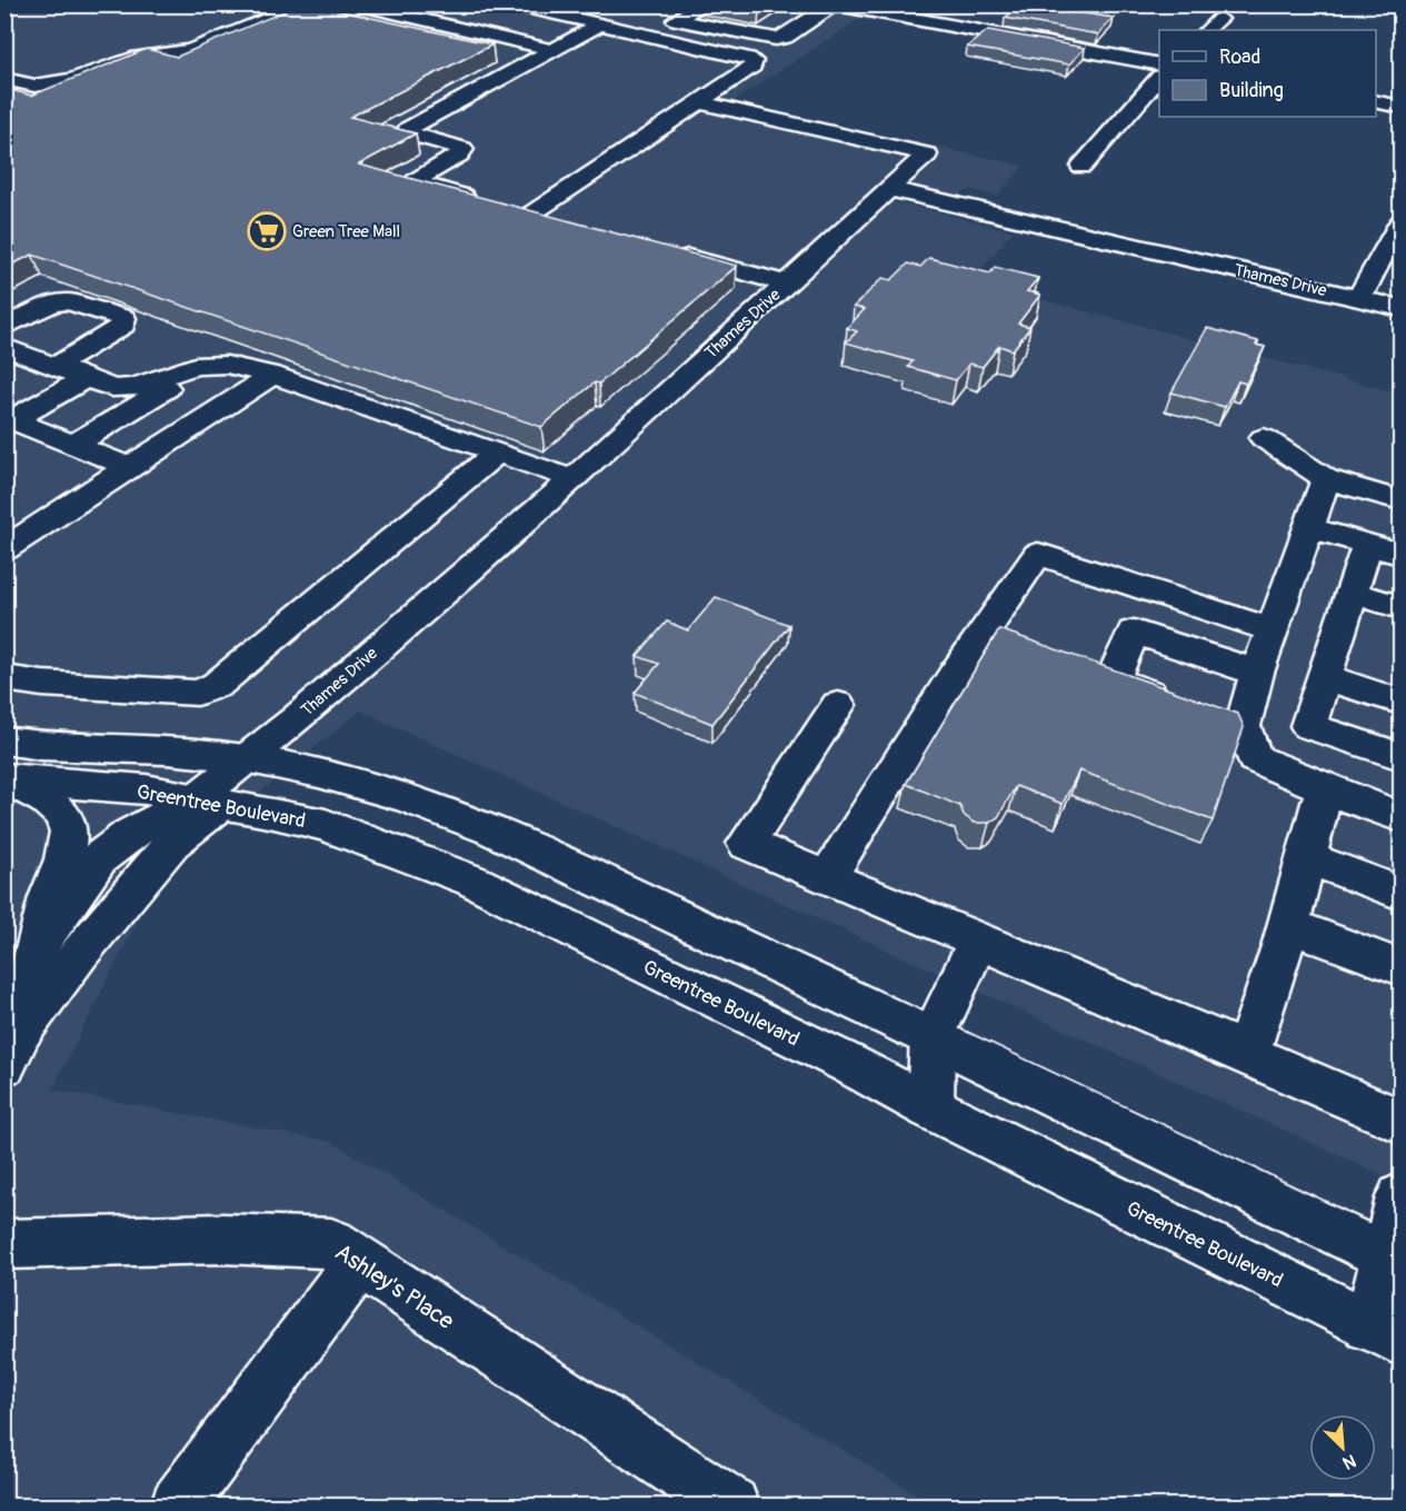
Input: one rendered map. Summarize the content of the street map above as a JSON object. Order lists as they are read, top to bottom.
{
  "streets": {
    "street": ["Thames Drive", "Greentree Boulevard", "Ashley's Place"]
  },
  "crossings": [
    ["Thames Drive", "Greentree Boulevard"]
  ],
  "places": {
    "supermarket": ["Green Tree Mall"]
  },
  "legend": ["Road", "Building"],
  "north": "bottom right"
}
